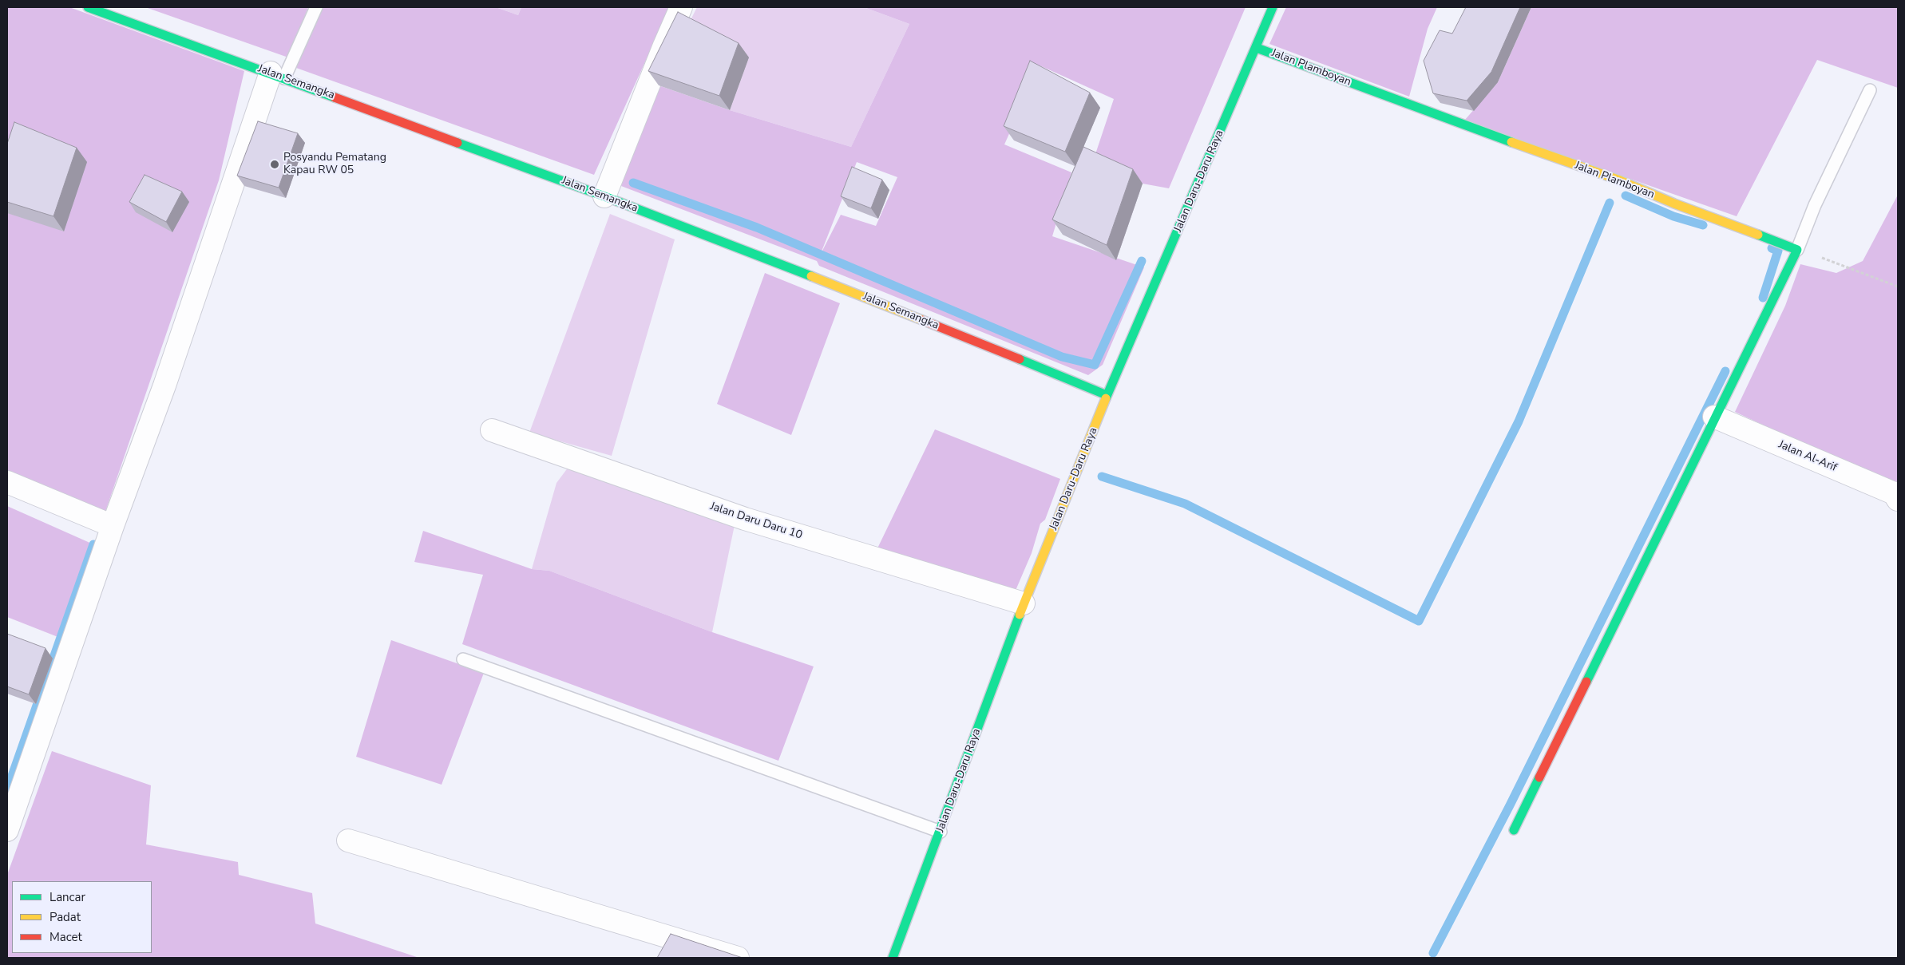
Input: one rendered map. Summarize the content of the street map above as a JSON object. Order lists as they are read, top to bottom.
{
  "streets": {
    "street": [
      "Jalan Plamboyan",
      "Jalan Semangka",
      "Jalan Daru-Daru Raya",
      "Jalan Al-Arif",
      "Jalan Daru Daru 10"
    ]
  },
  "crossings": [
    ["Jalan Plamboyan", "Jalan Daru-Daru Raya"],
    ["Jalan Semangka", "Jalan Daru-Daru Raya"],
    ["Jalan Daru-Daru Raya", "Jalan Daru Daru 10"]
  ],
  "places": ["Posyandu Pematang Kapau RW 05"],
  "legend": ["Lancar", "Padat", "Macet"]
}
